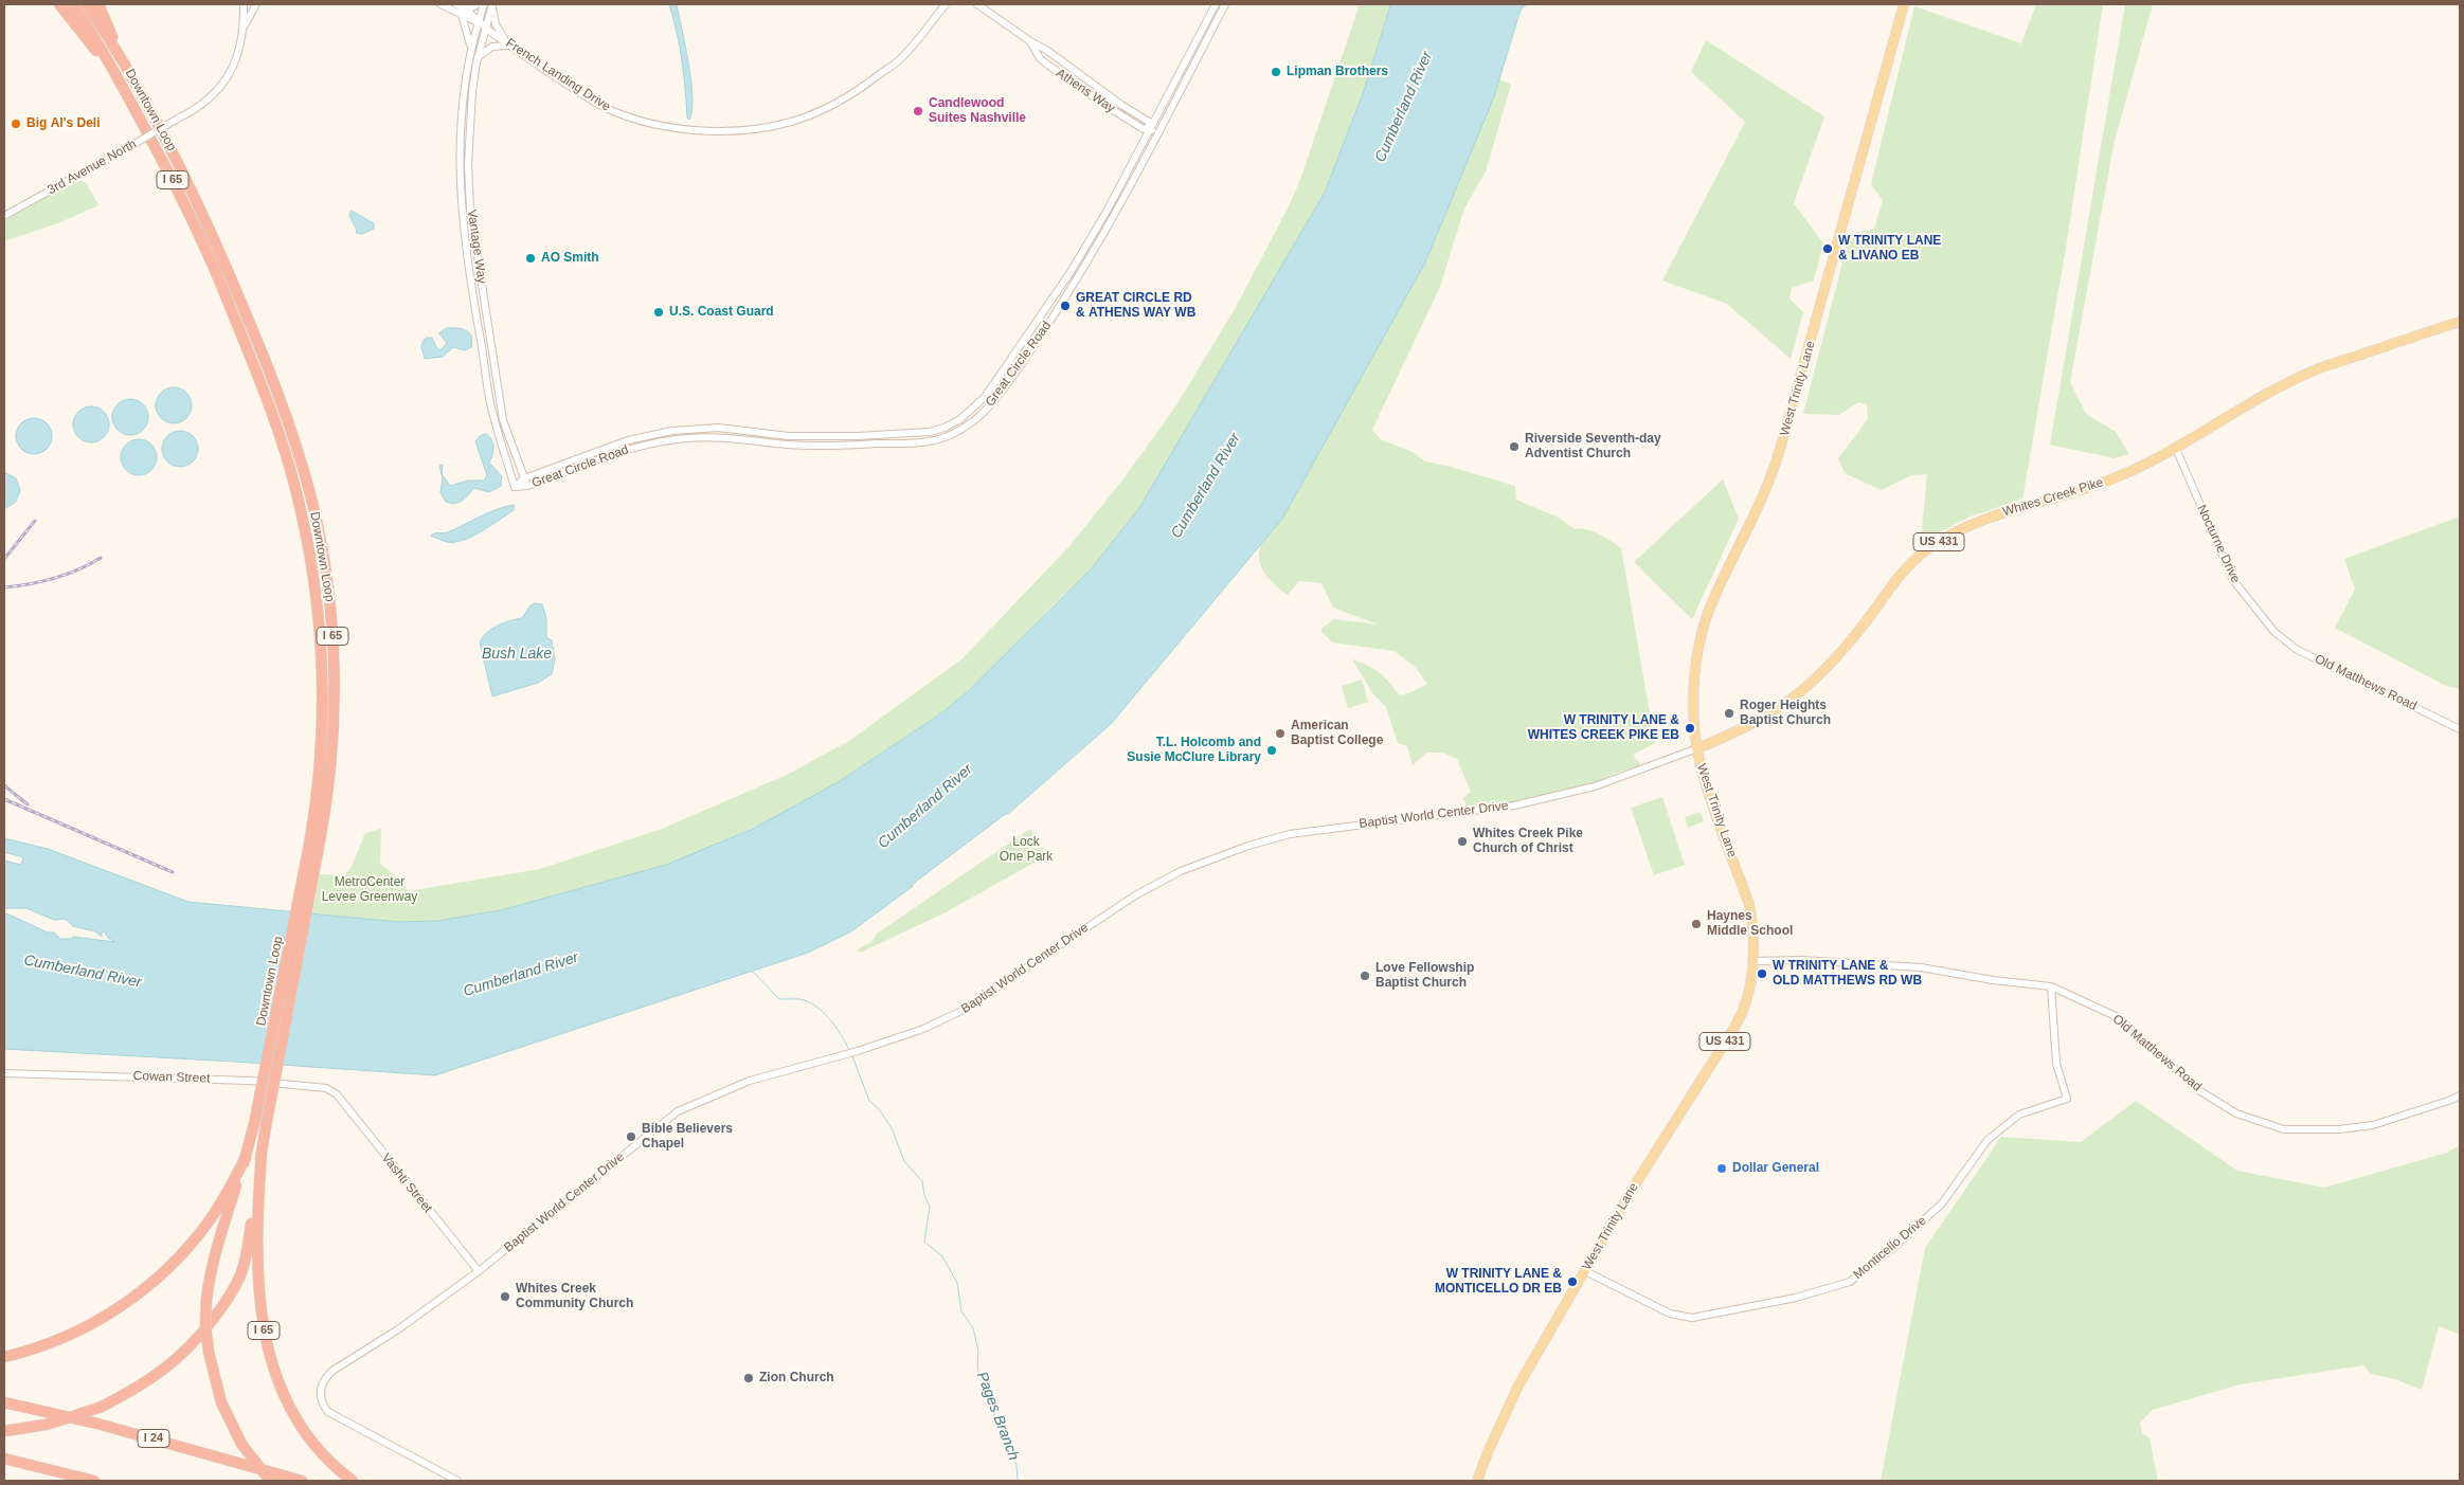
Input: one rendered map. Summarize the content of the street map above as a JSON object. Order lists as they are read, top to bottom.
{
  "streets": {
    "highway": ["Downtown Loop", "I 65", "I 24"],
    "main road": ["West Trinity Lane", "Whites Creek Pike", "US 431"],
    "street": [
      "French Landing Drive",
      "Athens Way",
      "3rd Avenue North",
      "Vantage Way",
      "Great Circle Road",
      "Nocturne Drive",
      "Old Matthews Road",
      "Baptist World Center Drive",
      "Cowan Street",
      "Vashti Street",
      "Monticello Drive"
    ]
  },
  "crossings": [
    ["French Landing Drive", "Vantage Way"],
    ["Athens Way", "Great Circle Road"],
    ["Downtown Loop", "I 65"],
    ["Vantage Way", "Great Circle Road"],
    ["West Trinity Lane", "Whites Creek Pike"],
    ["West Trinity Lane", "Old Matthews Road"],
    ["West Trinity Lane", "Baptist World Center Drive"],
    ["West Trinity Lane", "Monticello Drive"],
    ["Whites Creek Pike", "Nocturne Drive"],
    ["Whites Creek Pike", "Baptist World Center Drive"],
    ["Nocturne Drive", "Old Matthews Road"],
    ["Old Matthews Road", "Monticello Drive"],
    ["Baptist World Center Drive", "Vashti Street"],
    ["Cowan Street", "Vashti Street"]
  ],
  "water": ["Cumberland River", "Bush Lake", "Pages Branch"],
  "parks": ["Lock One Park", "MetroCenter Levee Greenway"],
  "places": [
    "Lipman Brothers",
    "Candlewood Suites Nashville",
    "Big Al's Deli",
    "W TRINITY LANE & LIVANO EB",
    "AO Smith",
    "GREAT CIRCLE RD & ATHENS WAY WB",
    "U.S. Coast Guard",
    "Riverside Seventh-day Adventist Church",
    "Roger Heights Baptist Church",
    "W TRINITY LANE & WHITES CREEK PIKE EB",
    "American Baptist College",
    "T.L. Holcomb and Susie McClure Library",
    "Whites Creek Pike Church of Christ",
    "Haynes Middle School",
    "W TRINITY LANE & OLD MATTHEWS RD WB",
    "Love Fellowship Baptist Church",
    "Bible Believers Chapel",
    "Dollar General",
    "W TRINITY LANE & MONTICELLO DR EB",
    "Whites Creek Community Church",
    "Zion Church"
  ]
}
